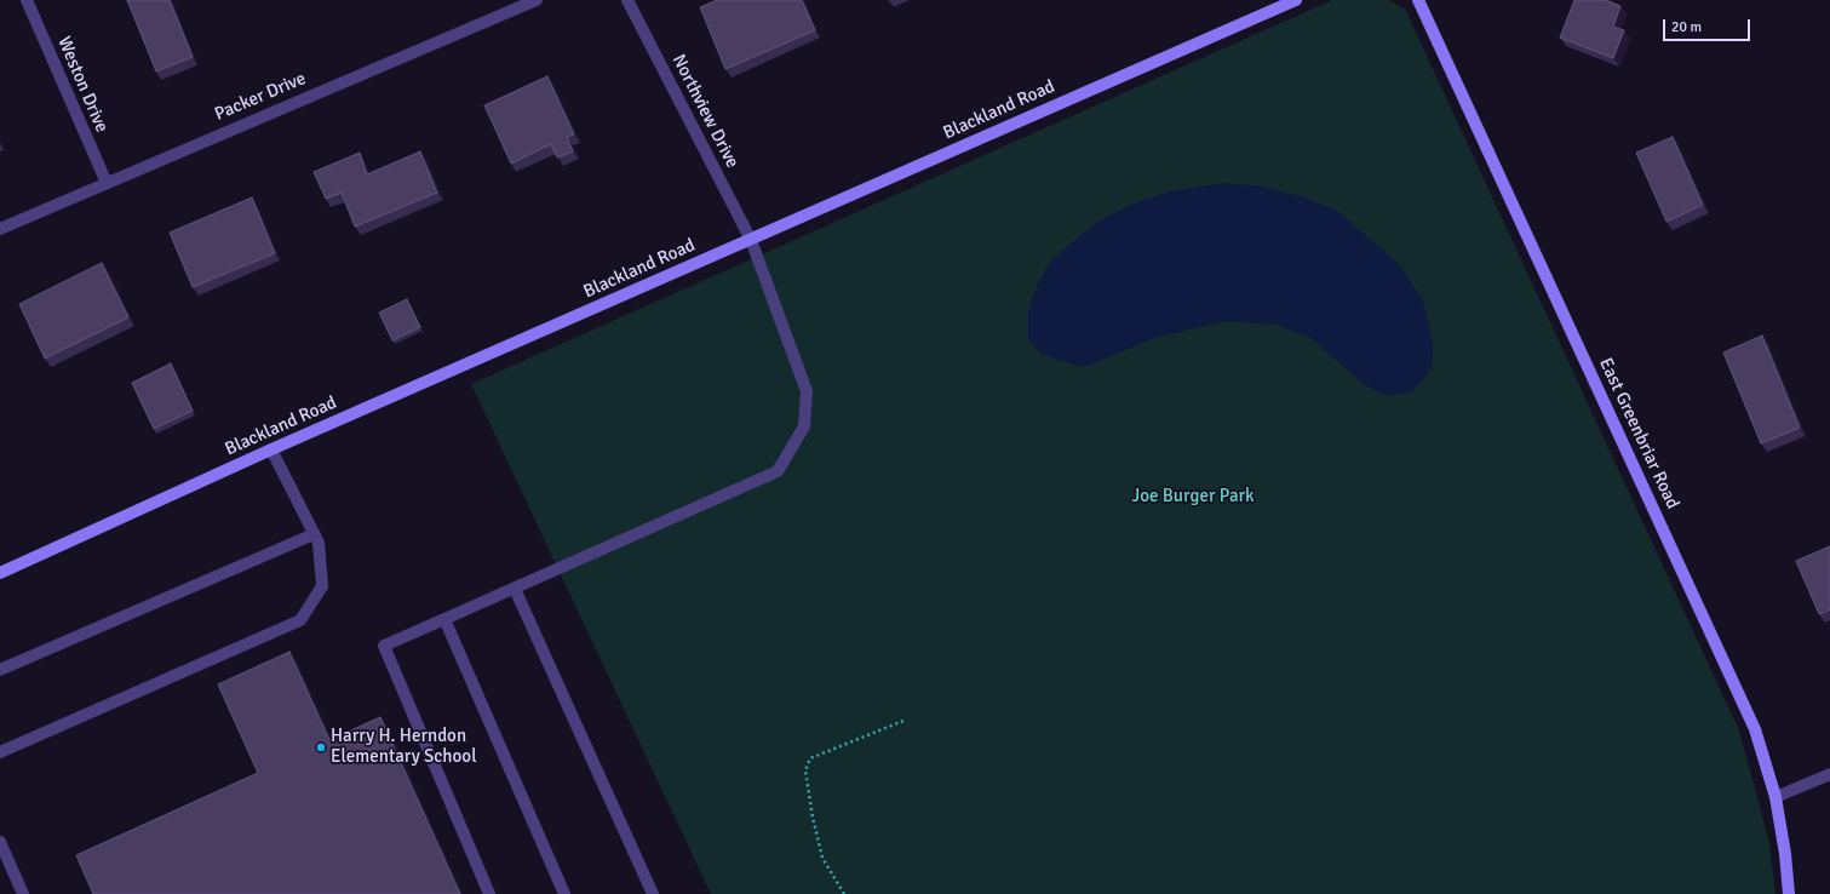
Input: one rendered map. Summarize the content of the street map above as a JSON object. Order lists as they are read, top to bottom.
{
  "streets": {
    "street": [
      "Weston Drive",
      "Packer Drive",
      "Blackland Road",
      "Northview Drive",
      "East Greenbriar Road"
    ]
  },
  "crossings": [
    ["Weston Drive", "Packer Drive"],
    ["Blackland Road", "Northview Drive"]
  ],
  "parks": ["Joe Burger Park"],
  "places": ["Harry H. Herndon Elementary School"],
  "scale_bar": "20 m"
}
